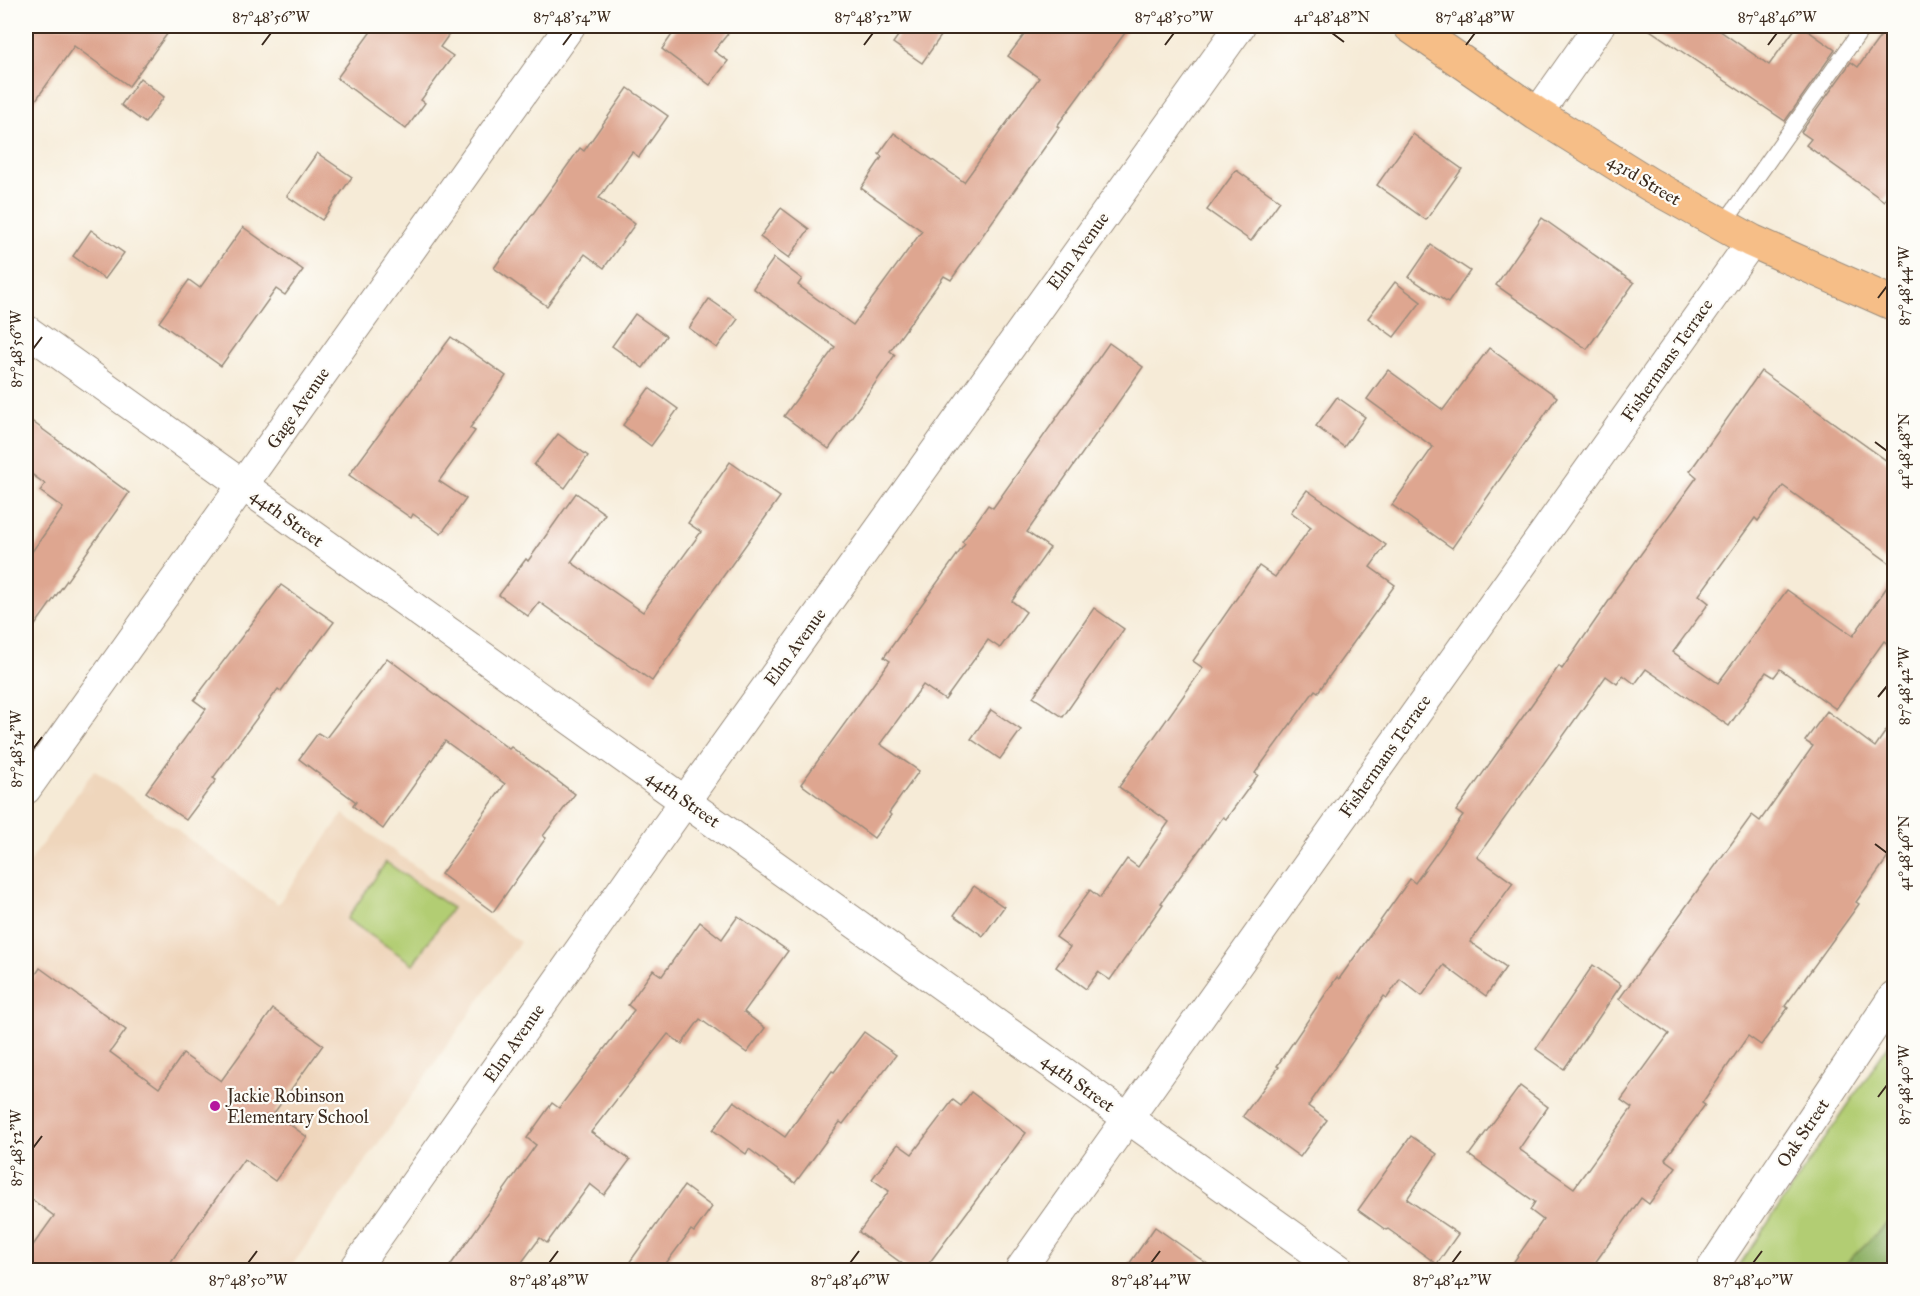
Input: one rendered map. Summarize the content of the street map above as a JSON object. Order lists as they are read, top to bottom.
{
  "streets": {
    "main road": ["43rd Street"],
    "street": [
      "Elm Avenue",
      "Fishermans Terrace",
      "Gage Avenue",
      "44th Street",
      "Oak Street"
    ]
  },
  "crossings": [
    ["43rd Street", "Fishermans Terrace"],
    ["Elm Avenue", "44th Street"],
    ["Fishermans Terrace", "44th Street"],
    ["Gage Avenue", "44th Street"]
  ],
  "places": ["Jackie Robinson Elementary School"],
  "coordinates": [
    "87°48'56\"W",
    "87°48'54\"W",
    "87°48'52\"W",
    "87°48'50\"W",
    "41°48'48\"N",
    "87°48'48\"W",
    "87°48'46\"W",
    "87°48'44\"W",
    "87°48'42\"W",
    "41°48'46\"N",
    "87°48'40\"W"
  ]
}
